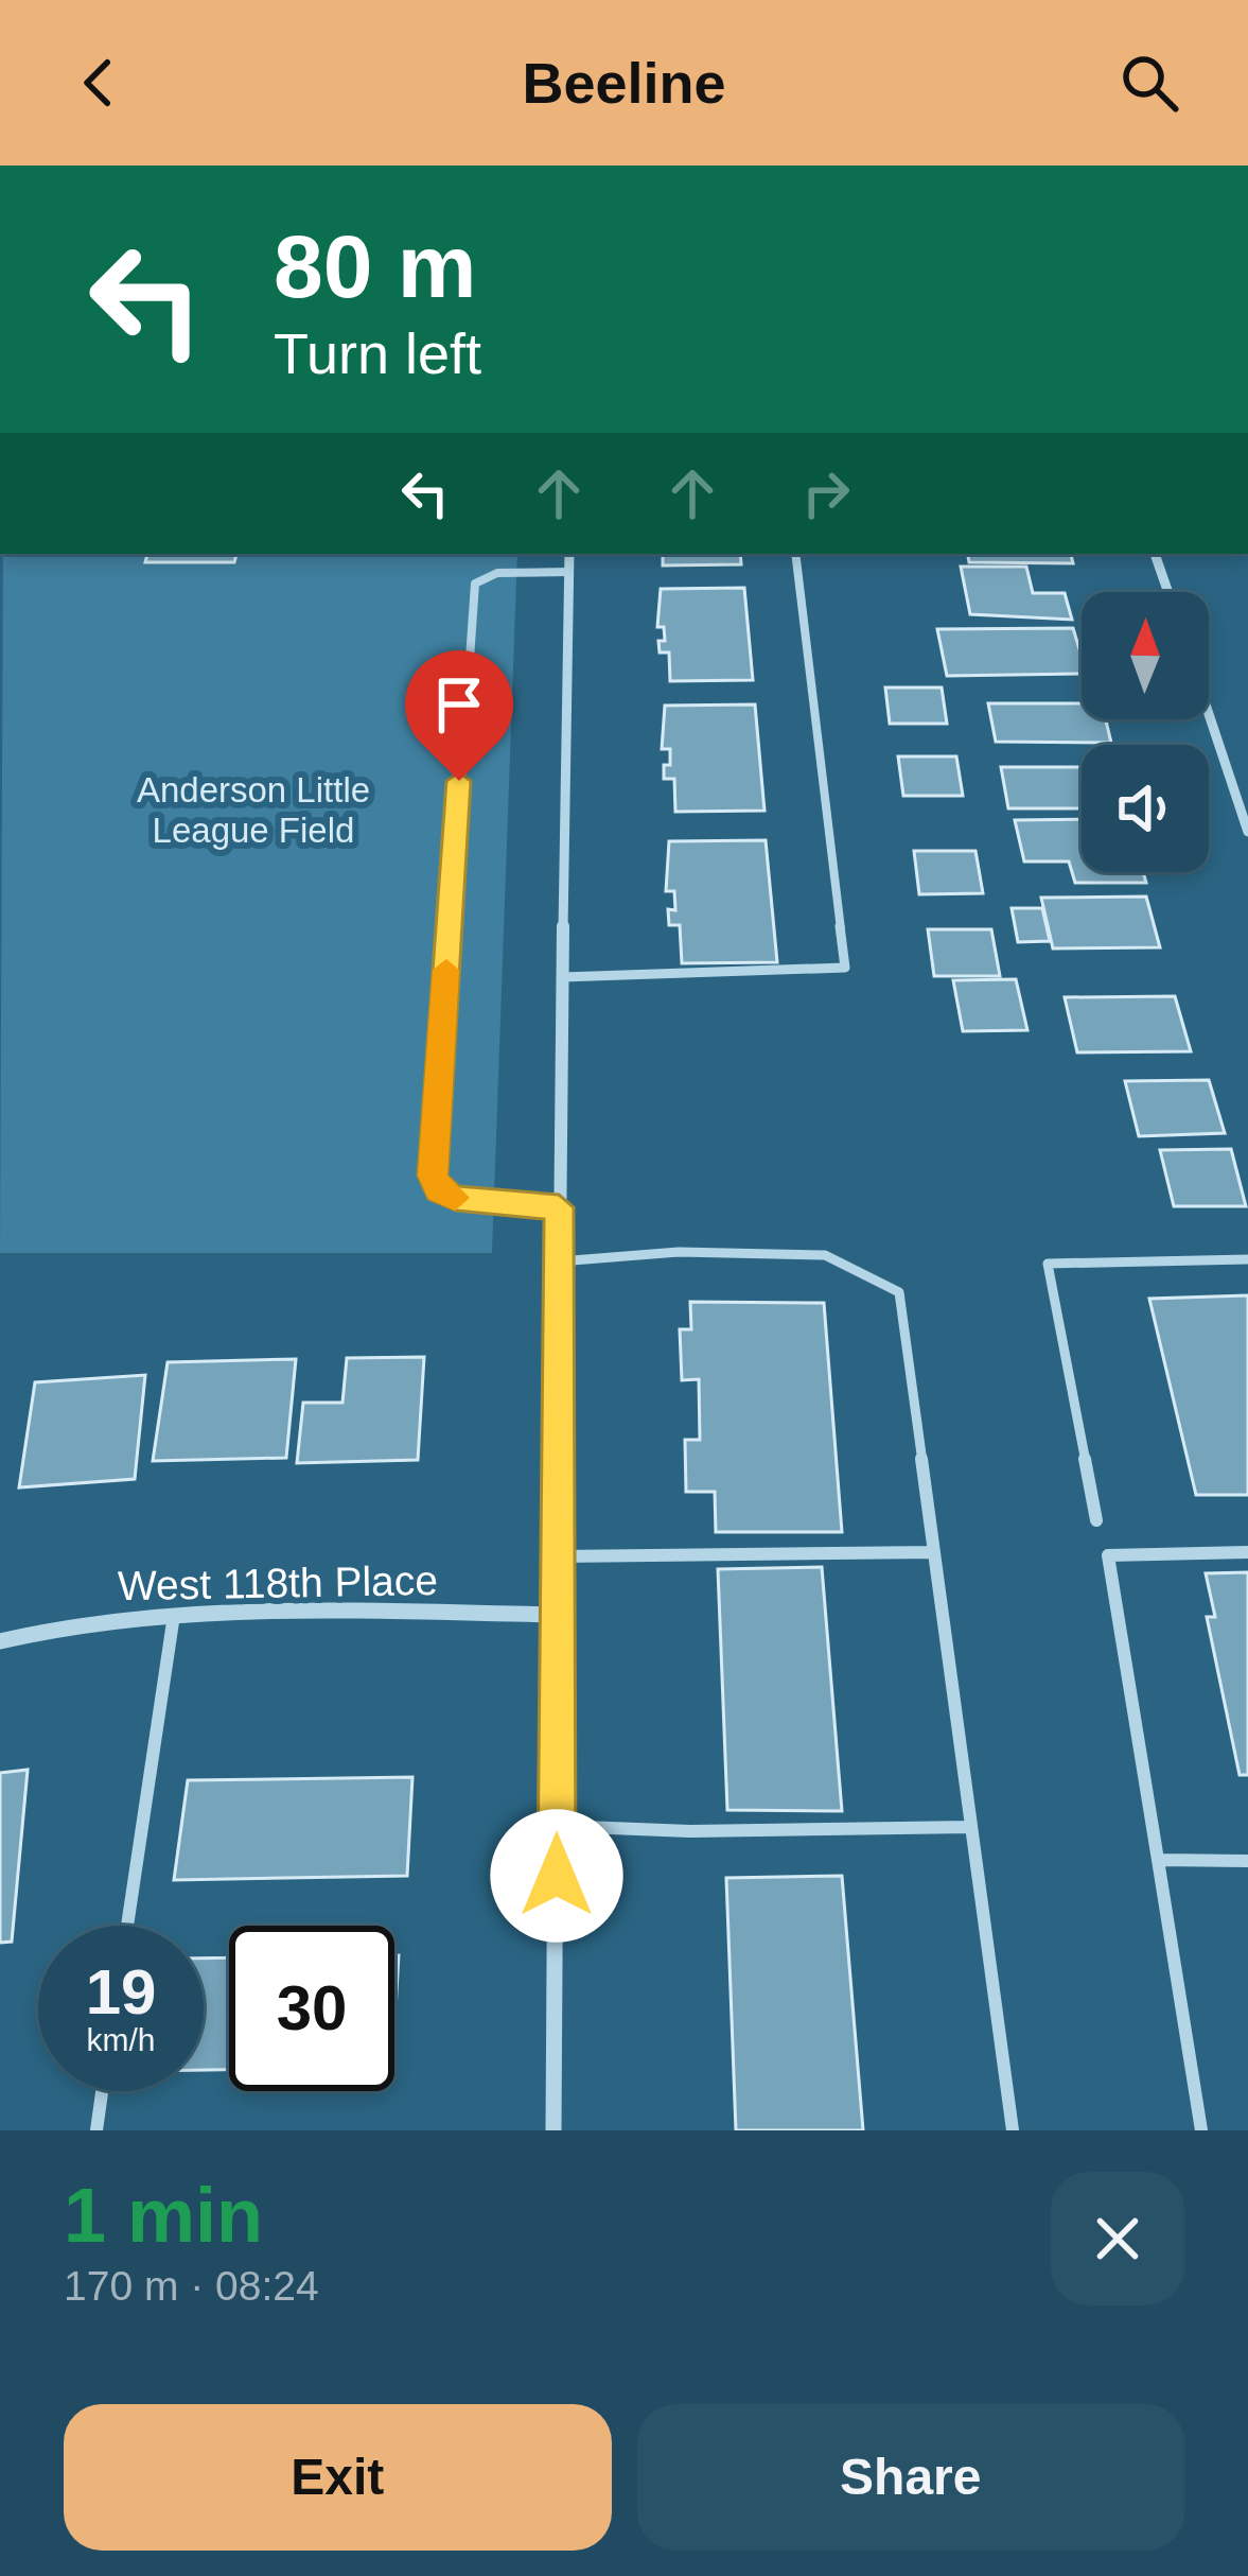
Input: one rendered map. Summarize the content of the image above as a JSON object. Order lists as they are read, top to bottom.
{
  "streets": {
    "street": ["West 118th Place"]
  },
  "parks": ["Anderson Little League Field"],
  "north": "top",
  "page": {
    "header": "Beeline",
    "turn": ["80 m", "Turn left"],
    "speed": "19 km/h",
    "limit": "30",
    "heading": ["1 min", "170 m · 08:24"],
    "buttons": ["Exit", "Share"]
  }
}
